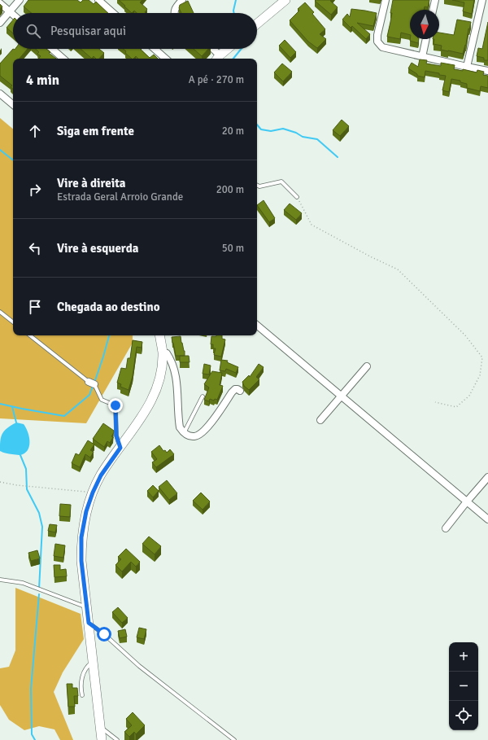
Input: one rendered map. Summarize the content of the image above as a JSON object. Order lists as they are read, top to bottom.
{
  "north": "bottom",
  "page": {
    "search": "Pesquisar aqui",
    "heading": ["4 min", "A pé · 270 m"],
    "list": [
      ["Siga em frente", "20 m"],
      ["Vire à direita", "Estrada Geral Arroio Grande", "200 m"],
      ["Vire à esquerda", "50 m"],
      "Chegada ao destino"
    ],
    "map_buttons": ["+", "−"]
  }
}
